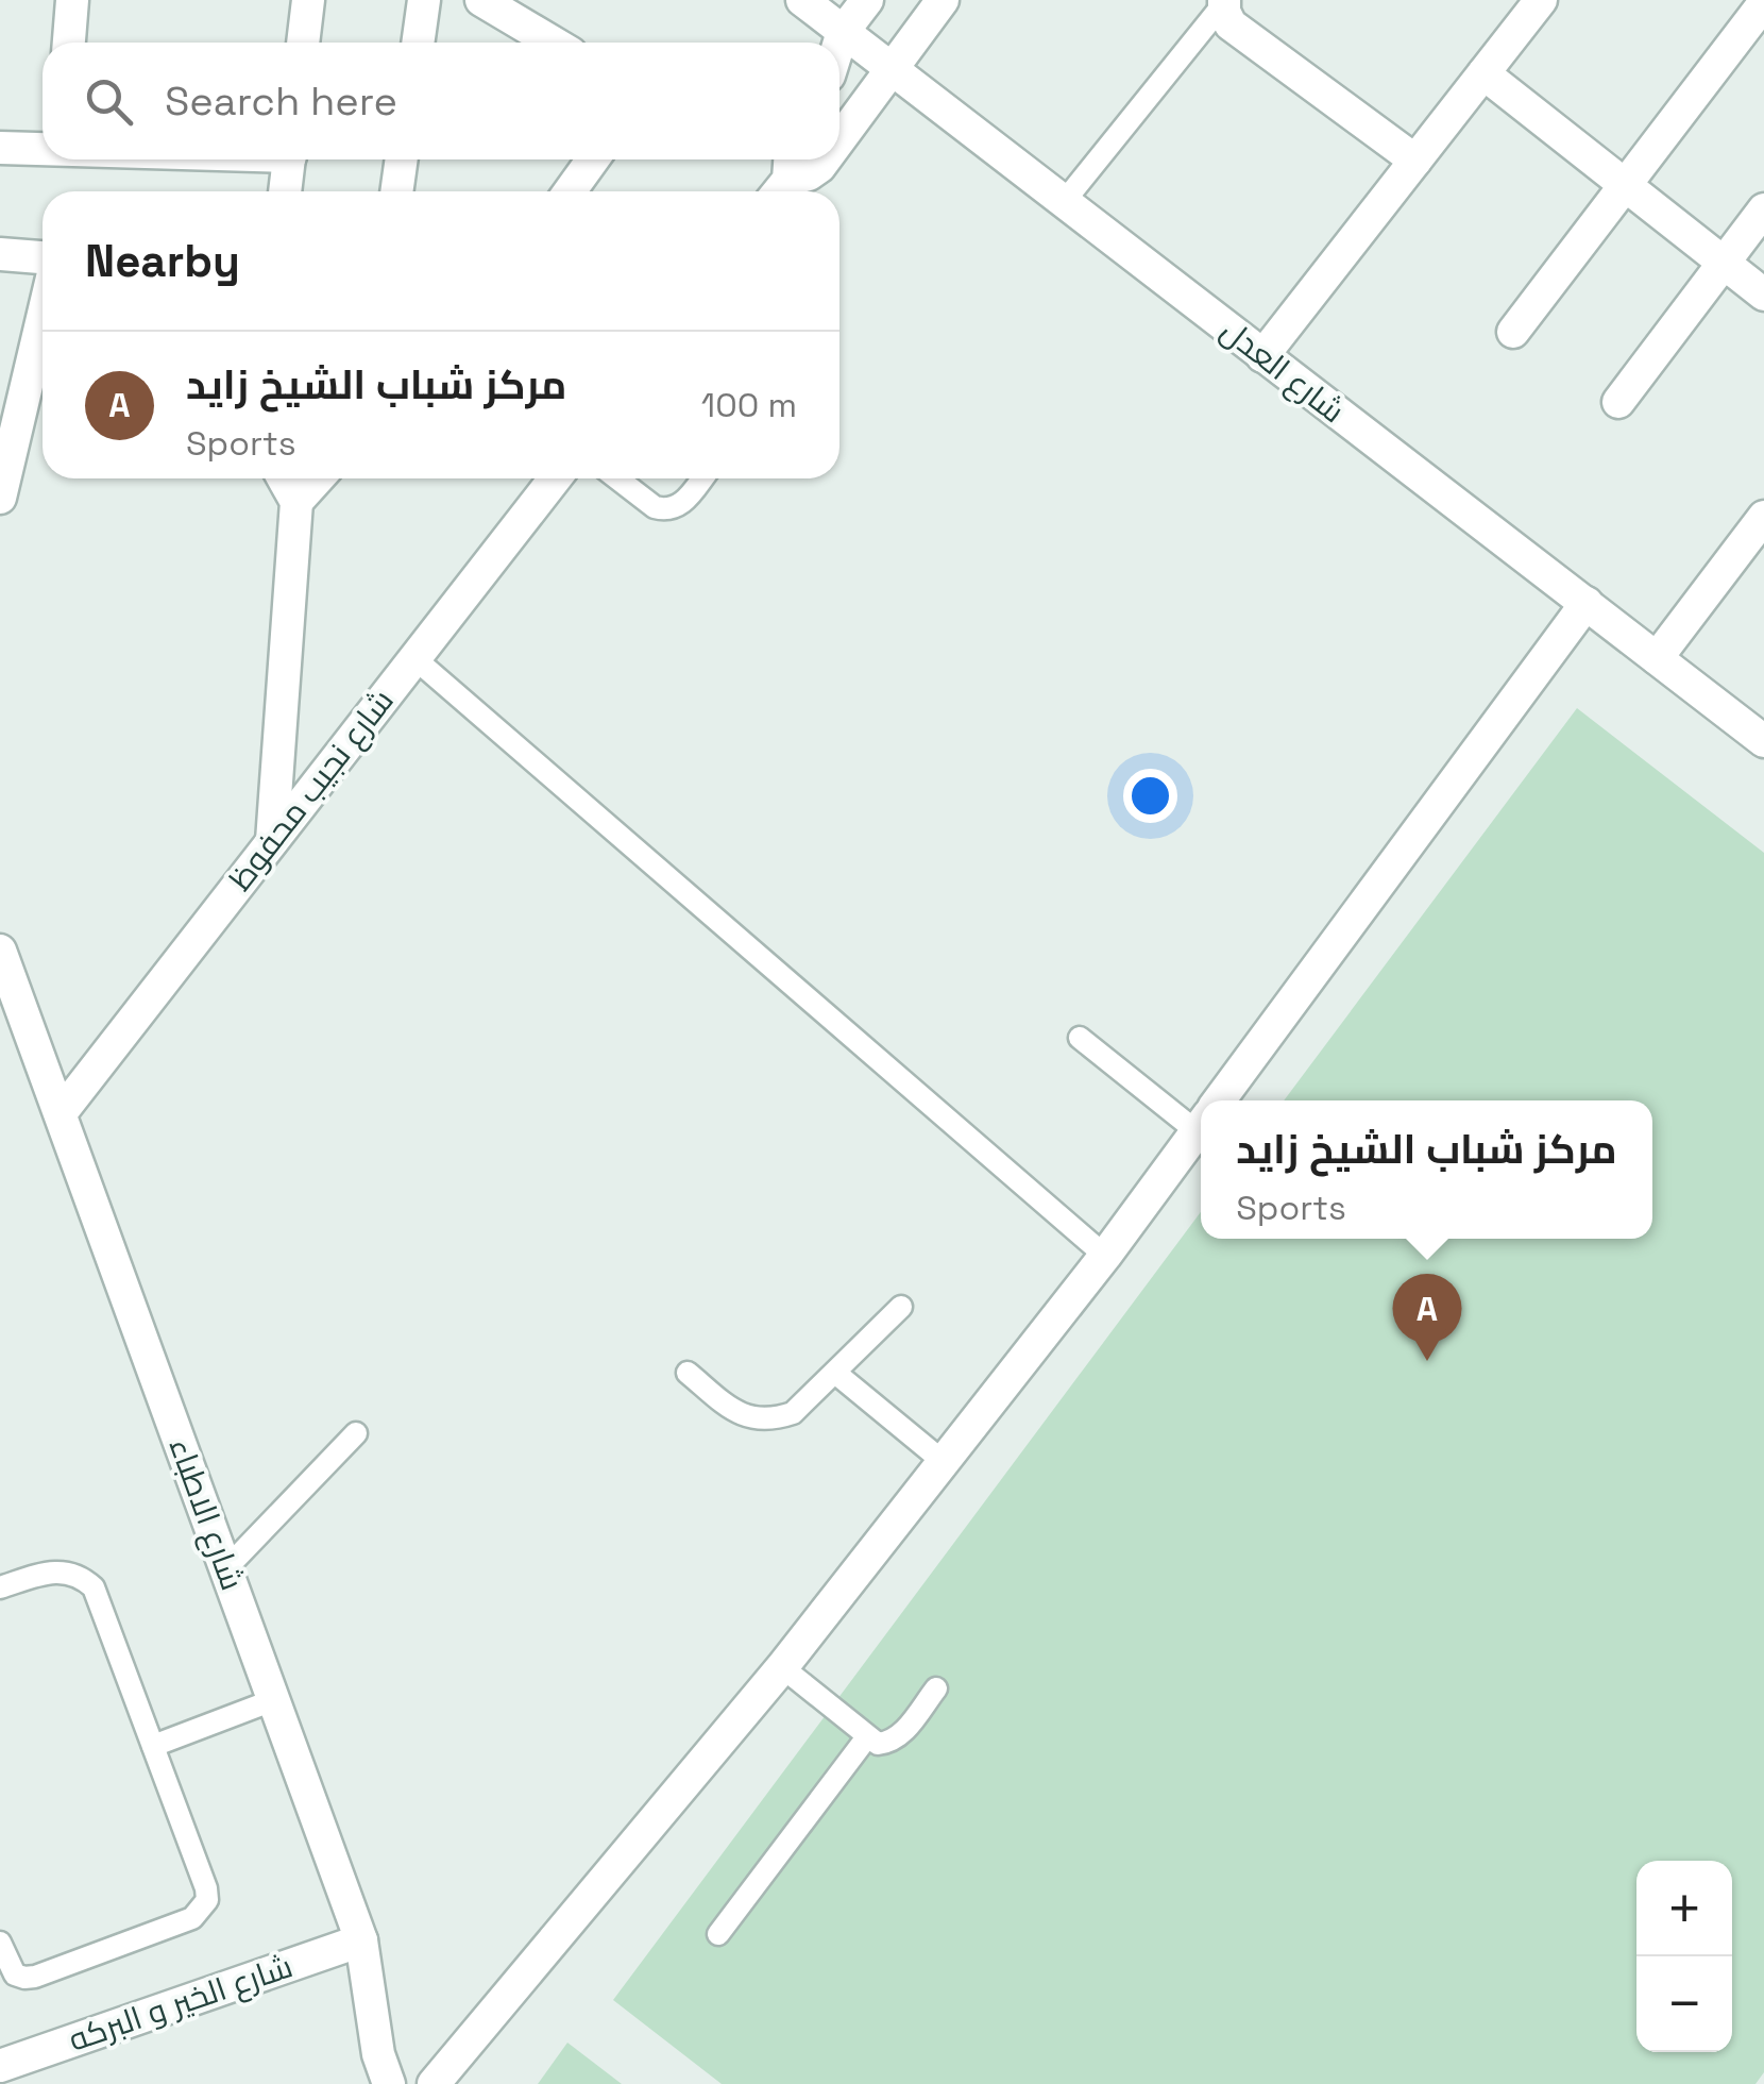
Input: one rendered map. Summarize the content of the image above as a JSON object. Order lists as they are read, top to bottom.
{
  "streets": {
    "street": [
      "شارع العدل",
      "شارع نجيب محفوظ",
      "شارع الاطباء",
      "شارع الخير و البركه"
    ]
  },
  "crossings": [
    ["شارع نجيب محفوظ", "شارع الاطباء"],
    ["شارع الاطباء", "شارع الخير و البركه"]
  ],
  "page": {
    "search": "Search here",
    "heading": "Nearby",
    "list": [
      {
        "mark": "A",
        "name": "مركز شباب الشيخ زايد",
        "note": "Sports",
        "value": "100 m"
      }
    ],
    "popup": ["مركز شباب الشيخ زايد", "Sports"],
    "pins": "A",
    "map_buttons": ["+", "−"]
  }
}
